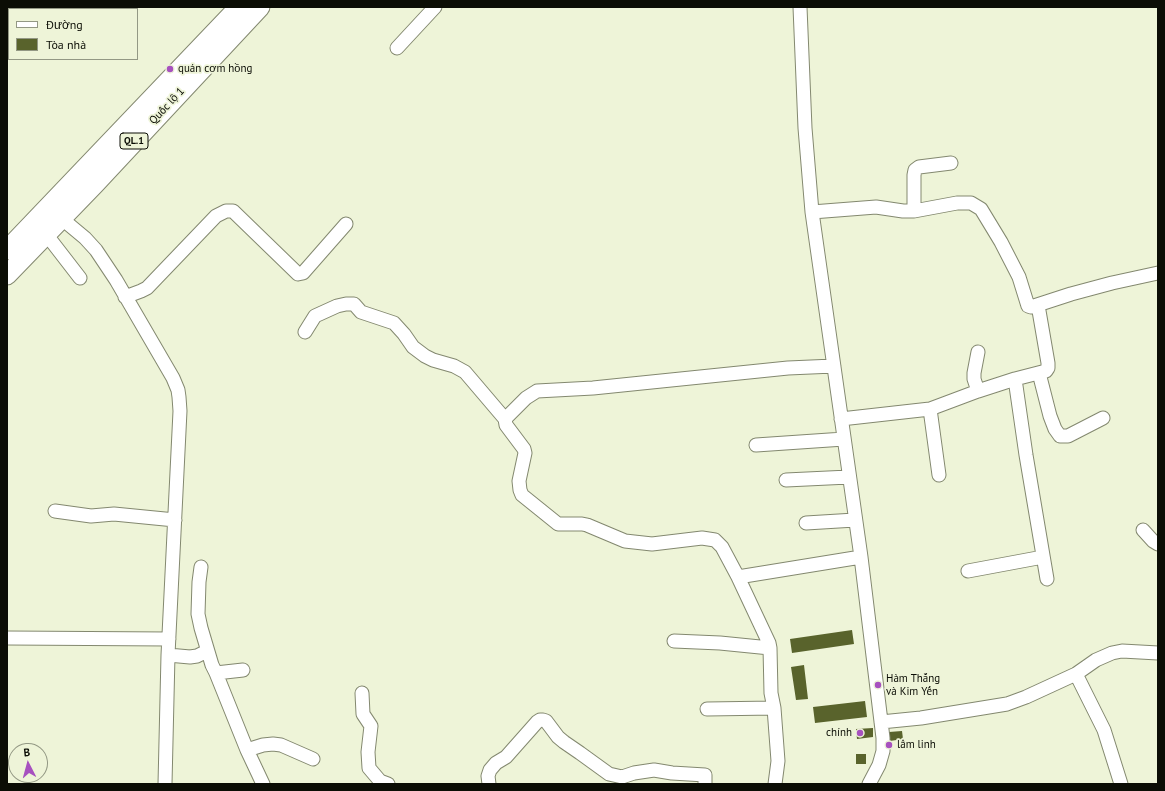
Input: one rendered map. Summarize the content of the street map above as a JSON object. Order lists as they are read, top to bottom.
{
  "streets": {
    "highway": ["Quốc lộ 1", "QL.1"]
  },
  "places": [
    "quán cơm hồng",
    "Hàm Thắng và Kim Yến",
    "chính",
    "lâm linh"
  ],
  "legend": ["Đường", "Tòa nhà"],
  "north": "top"
}
